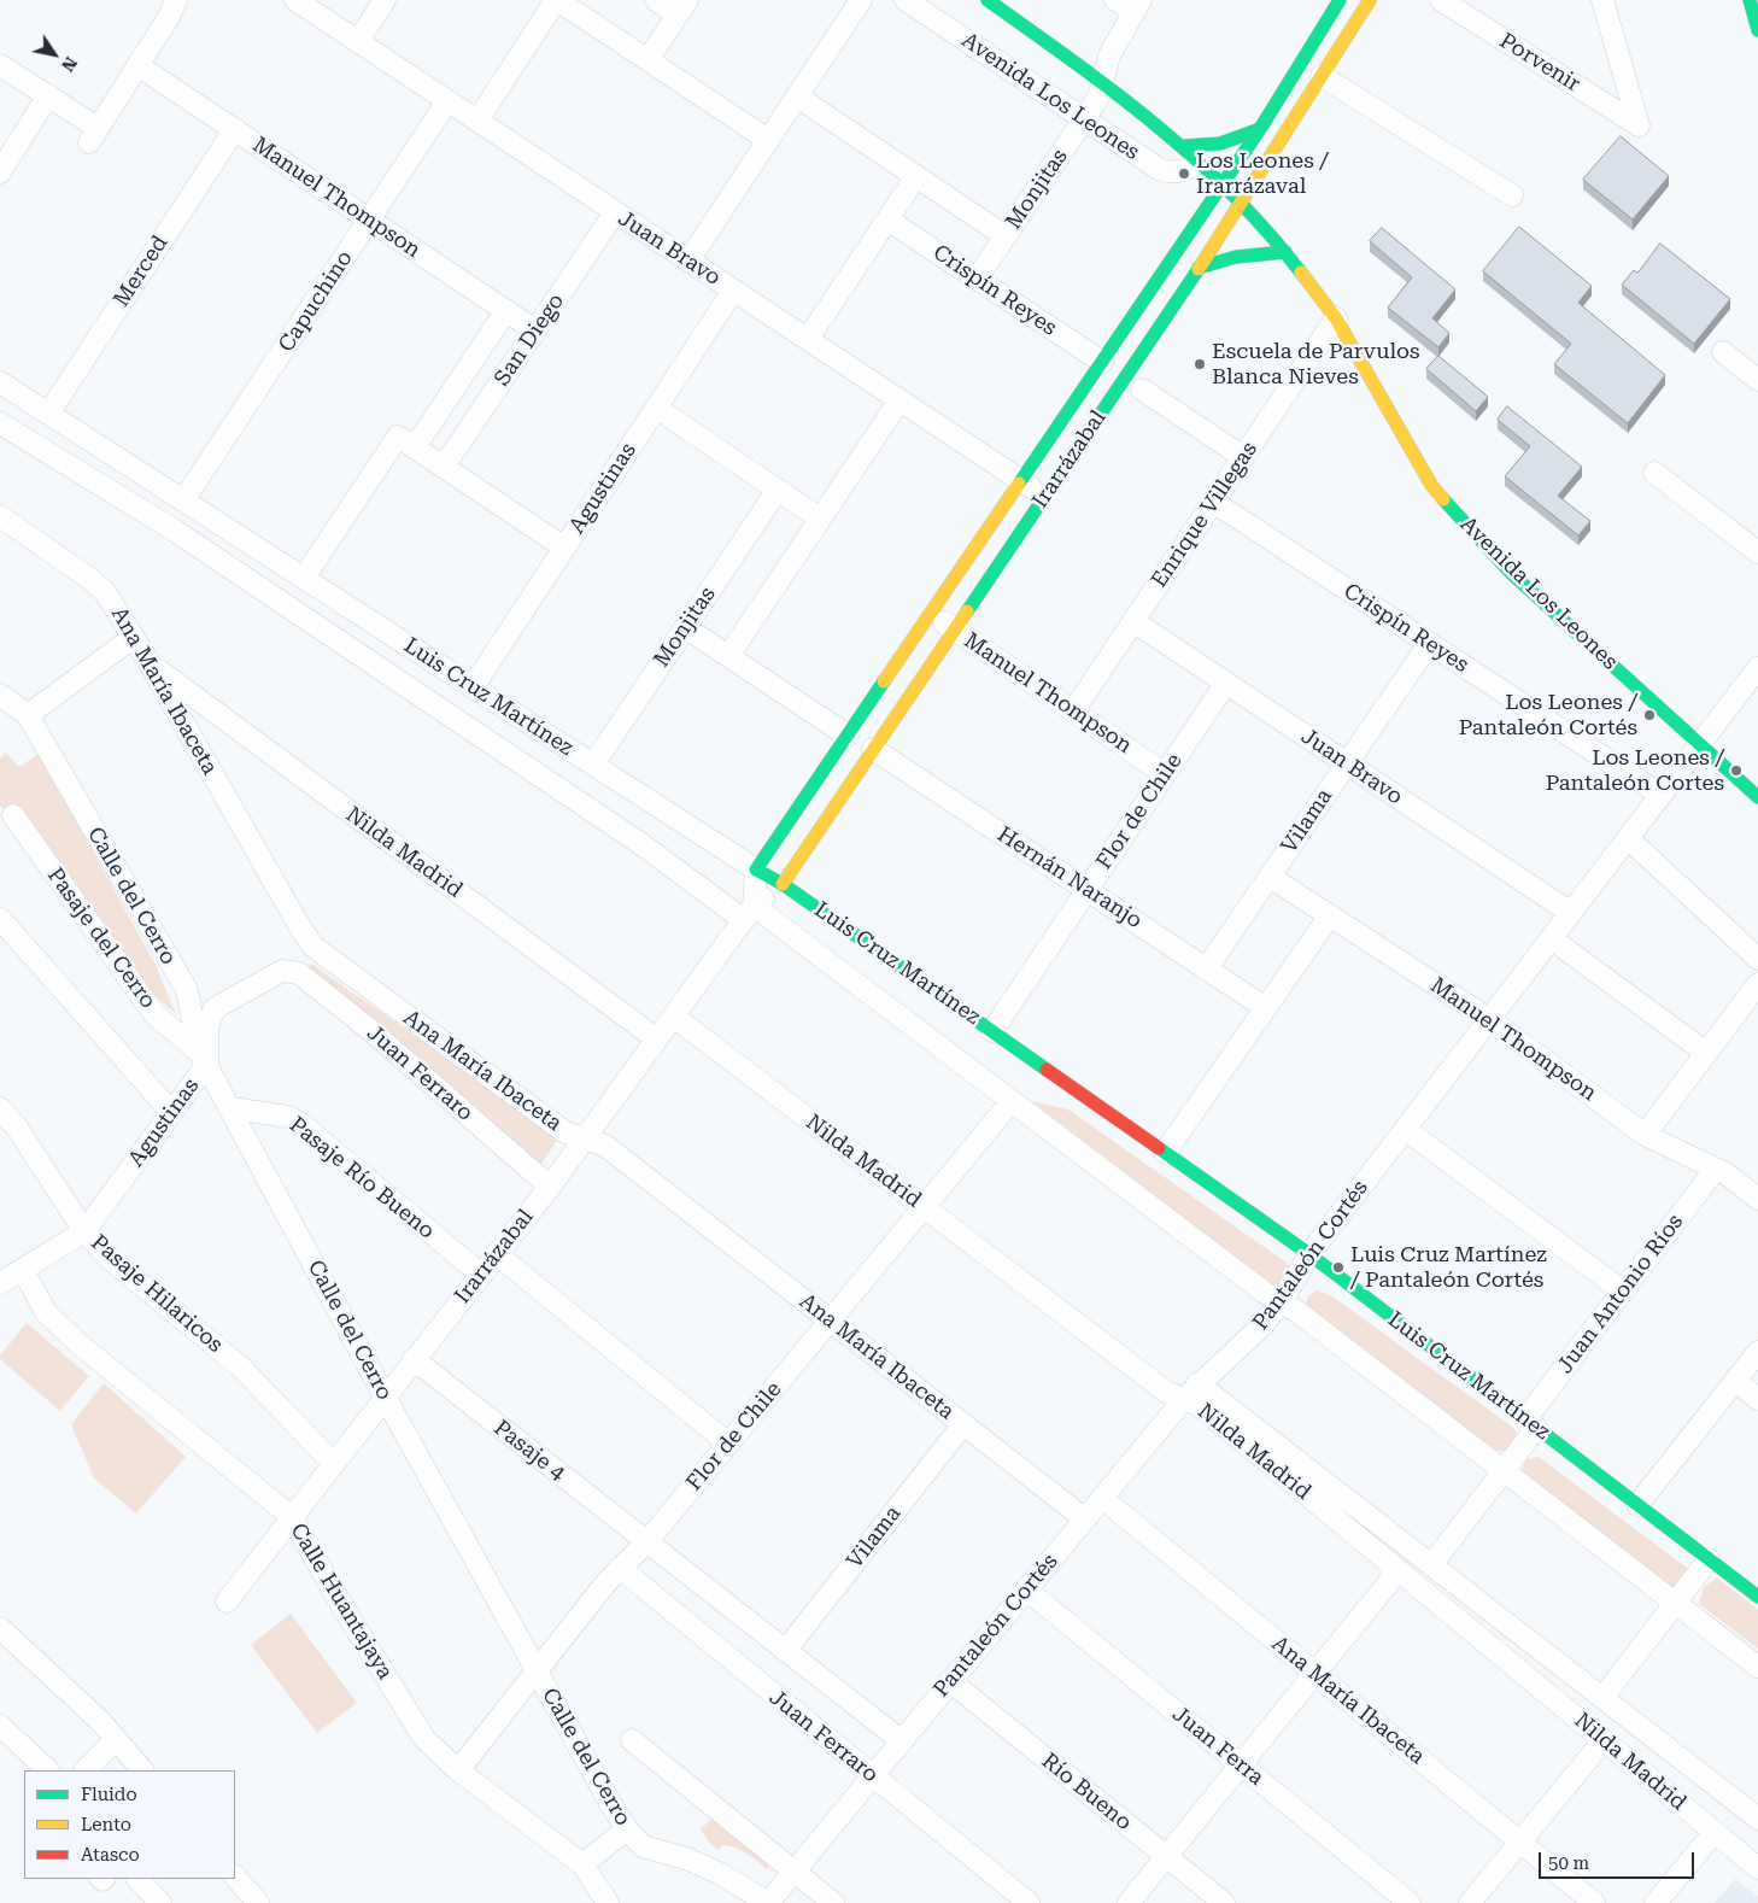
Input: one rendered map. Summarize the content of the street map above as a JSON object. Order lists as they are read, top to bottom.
{
  "streets": {
    "street": [
      "Porvenir",
      "Avenida Los Leones",
      "Monjitas",
      "Manuel Thompson",
      "Juan Bravo",
      "Merced",
      "Crispín Reyes",
      "Capuchino",
      "San Diego",
      "Irarrázabal",
      "Agustinas",
      "Enrique Villegas",
      "Ana María Ibaceta",
      "Luis Cruz Martínez",
      "Flor de Chile",
      "Vilama",
      "Nilda Madrid",
      "Hernán Naranjo",
      "Calle del Cerro",
      "Pasaje del Cerro",
      "Juan Ferraro",
      "Pasaje Río Bueno",
      "Pantaleón Cortés",
      "Pasaje Hilaricos",
      "Juan Antonio Ríos",
      "Pasaje 4",
      "Calle Huantajaya",
      "Juan Ferra",
      "Río Bueno"
    ]
  },
  "crossings": [
    ["Avenida Los Leones", "Monjitas"],
    ["Avenida Los Leones", "Irarrázabal"],
    ["Avenida Los Leones", "Enrique Villegas"],
    ["Avenida Los Leones", "Pantaleón Cortés"],
    ["Monjitas", "Crispín Reyes"],
    ["Monjitas", "Luis Cruz Martínez"],
    ["Manuel Thompson", "Merced"],
    ["Manuel Thompson", "Capuchino"],
    ["Manuel Thompson", "San Diego"],
    ["Manuel Thompson", "Irarrázabal"],
    ["Manuel Thompson", "Enrique Villegas"],
    ["Manuel Thompson", "Flor de Chile"],
    ["Manuel Thompson", "Vilama"],
    ["Manuel Thompson", "Pantaleón Cortés"],
    ["Manuel Thompson", "Juan Antonio Ríos"],
    ["Juan Bravo", "Capuchino"],
    ["Juan Bravo", "San Diego"],
    ["Juan Bravo", "Irarrázabal"],
    ["Juan Bravo", "Agustinas"],
    ["Juan Bravo", "Enrique Villegas"],
    ["Juan Bravo", "Flor de Chile"],
    ["Juan Bravo", "Vilama"],
    ["Juan Bravo", "Pantaleón Cortés"],
    ["Merced", "Luis Cruz Martínez"],
    ["Crispín Reyes", "Irarrázabal"],
    ["Crispín Reyes", "Enrique Villegas"],
    ["Crispín Reyes", "Vilama"],
    ["Crispín Reyes", "Pantaleón Cortés"],
    ["Capuchino", "Luis Cruz Martínez"],
    ["San Diego", "Luis Cruz Martínez"],
    ["Irarrázabal", "Ana María Ibaceta"],
    ["Irarrázabal", "Luis Cruz Martínez"],
    ["Irarrázabal", "Nilda Madrid"],
    ["Irarrázabal", "Hernán Naranjo"],
    ["Irarrázabal", "Calle del Cerro"],
    ["Irarrázabal", "Juan Ferraro"],
    ["Irarrázabal", "Pasaje Río Bueno"],
    ["Irarrázabal", "Pasaje Hilaricos"],
    ["Irarrázabal", "Pasaje 4"],
    ["Irarrázabal", "Calle Huantajaya"],
    ["Agustinas", "Luis Cruz Martínez"],
    ["Agustinas", "Calle del Cerro"],
    ["Agustinas", "Pasaje del Cerro"],
    ["Agustinas", "Juan Ferraro"],
    ["Agustinas", "Pasaje Hilaricos"],
    ["Agustinas", "Calle Huantajaya"],
    ["Ana María Ibaceta", "Flor de Chile"],
    ["Ana María Ibaceta", "Vilama"],
    ["Ana María Ibaceta", "Nilda Madrid"],
    ["Ana María Ibaceta", "Pantaleón Cortés"],
    ["Luis Cruz Martínez", "Flor de Chile"],
    ["Luis Cruz Martínez", "Pantaleón Cortés"],
    ["Luis Cruz Martínez", "Juan Antonio Ríos"],
    ["Flor de Chile", "Nilda Madrid"],
    ["Flor de Chile", "Hernán Naranjo"],
    ["Flor de Chile", "Calle del Cerro"],
    ["Flor de Chile", "Juan Ferraro"],
    ["Flor de Chile", "Pasaje 4"],
    ["Flor de Chile", "Calle Huantajaya"],
    ["Vilama", "Hernán Naranjo"],
    ["Vilama", "Juan Ferraro"],
    ["Nilda Madrid", "Pantaleón Cortés"],
    ["Nilda Madrid", "Juan Antonio Ríos"],
    ["Calle del Cerro", "Pasaje del Cerro"],
    ["Calle del Cerro", "Pasaje Río Bueno"],
    ["Calle del Cerro", "Pantaleón Cortés"],
    ["Juan Ferraro", "Pantaleón Cortés"],
    ["Juan Ferraro", "Pasaje 4"],
    ["Pantaleón Cortés", "Juan Ferra"],
    ["Pantaleón Cortés", "Río Bueno"]
  ],
  "places": [
    "Los Leones / Irarrázaval",
    "Escuela de Parvulos Blanca Nieves",
    "Los Leones / Pantaleón Cortés",
    "Los Leones / Pantaleón Cortes",
    "Luis Cruz Martínez / Pantaleón Cortés"
  ],
  "legend": ["Fluido", "Lento", "Atasco"],
  "scale_bar": "50 m",
  "north": "bottom right"
}
